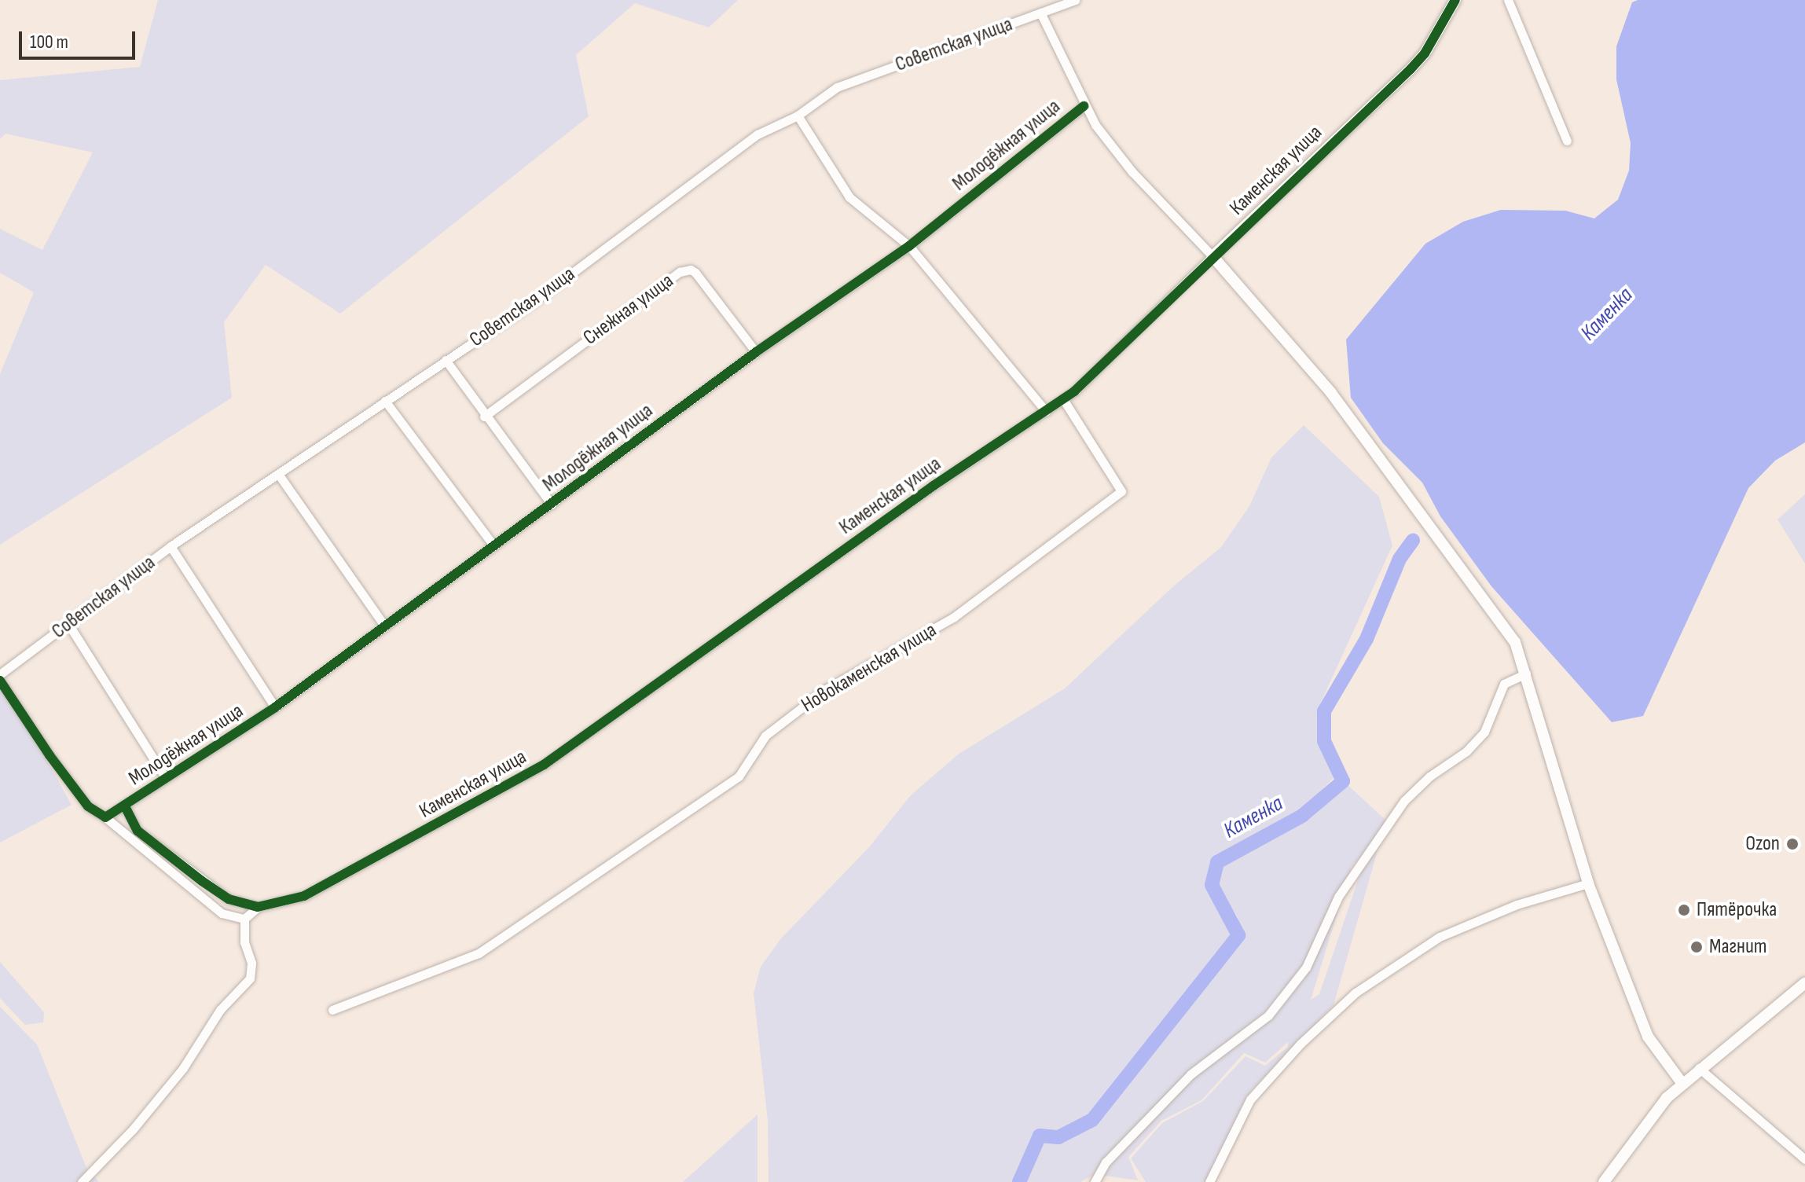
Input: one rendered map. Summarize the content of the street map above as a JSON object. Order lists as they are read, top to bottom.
{
  "streets": {
    "street": [
      "Советская улица",
      "Молодёжная улица",
      "Каменская улица",
      "Снежная улица",
      "Новокаменская улица"
    ]
  },
  "crossings": [
    ["Молодёжная улица", "Снежная улица"],
    ["Каменская улица", "Новокаменская улица"]
  ],
  "water": ["Каменка"],
  "places": ["Ozon", "Пятёрочка", "Магнит"],
  "scale_bar": "100 m"
}
